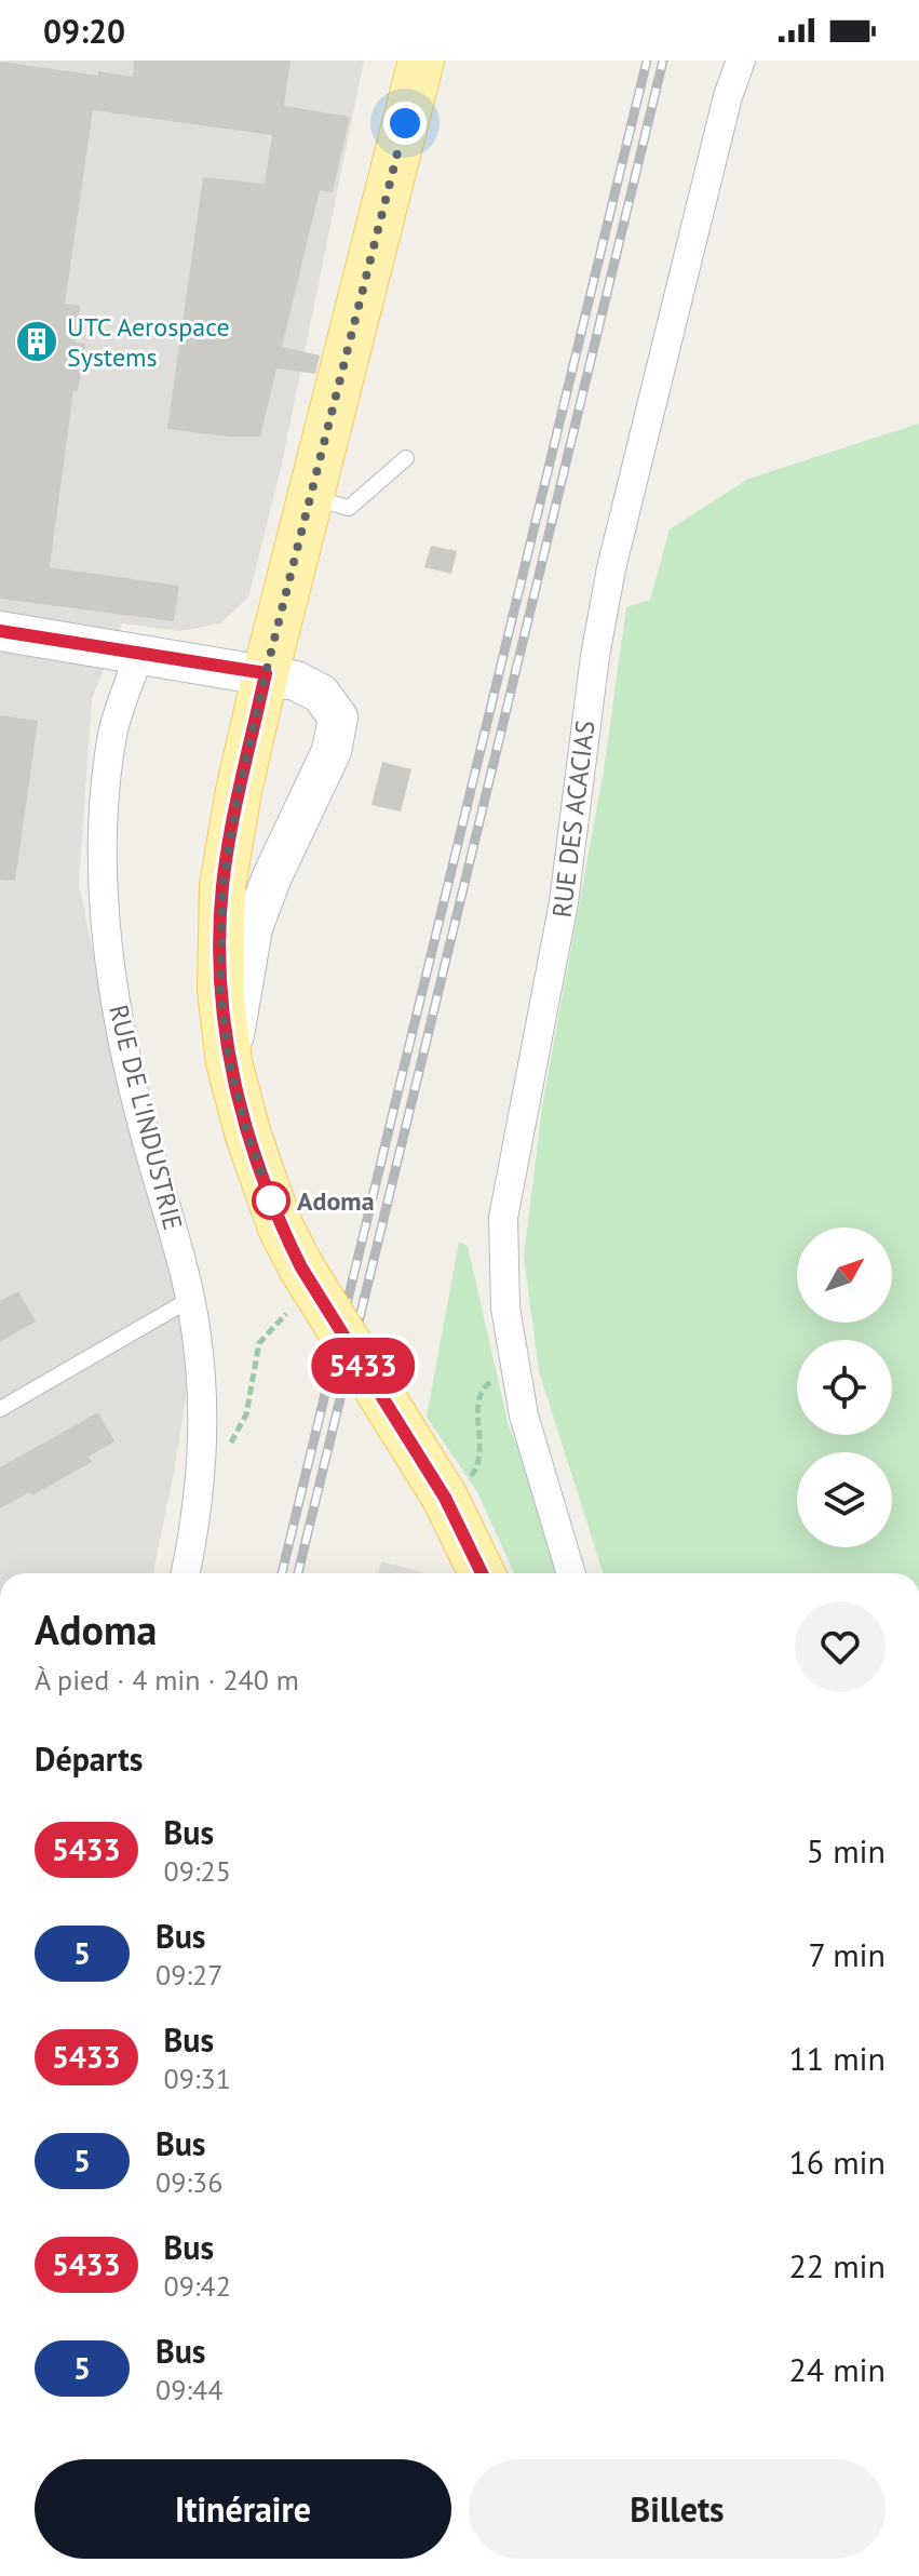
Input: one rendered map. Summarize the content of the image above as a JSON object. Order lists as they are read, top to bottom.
{
  "streets": {
    "street": ["RUE DES ACACIAS", "RUE DE L'INDUSTRIE"]
  },
  "places": {
    "building": ["UTC Aerospace Systems"],
    "other": ["Adoma"]
  },
  "lines": ["bus line 5433"],
  "north": "top right",
  "page": {
    "status": "09:20",
    "on_map": "5433",
    "heading": [
      ["Adoma", "À pied · 4 min · 240 m"],
      "Départs"
    ],
    "list": [
      {
        "mark": "5433",
        "name": "Bus",
        "note": "09:25",
        "value": "5 min"
      },
      {
        "mark": "5",
        "name": "Bus",
        "note": "09:27",
        "value": "7 min"
      },
      {
        "mark": "5433",
        "name": "Bus",
        "note": "09:31",
        "value": "11 min"
      },
      {
        "mark": "5",
        "name": "Bus",
        "note": "09:36",
        "value": "16 min"
      },
      {
        "mark": "5433",
        "name": "Bus",
        "note": "09:42",
        "value": "22 min"
      },
      {
        "mark": "5",
        "name": "Bus",
        "note": "09:44",
        "value": "24 min"
      }
    ],
    "buttons": ["Itinéraire", "Billets"]
  }
}
